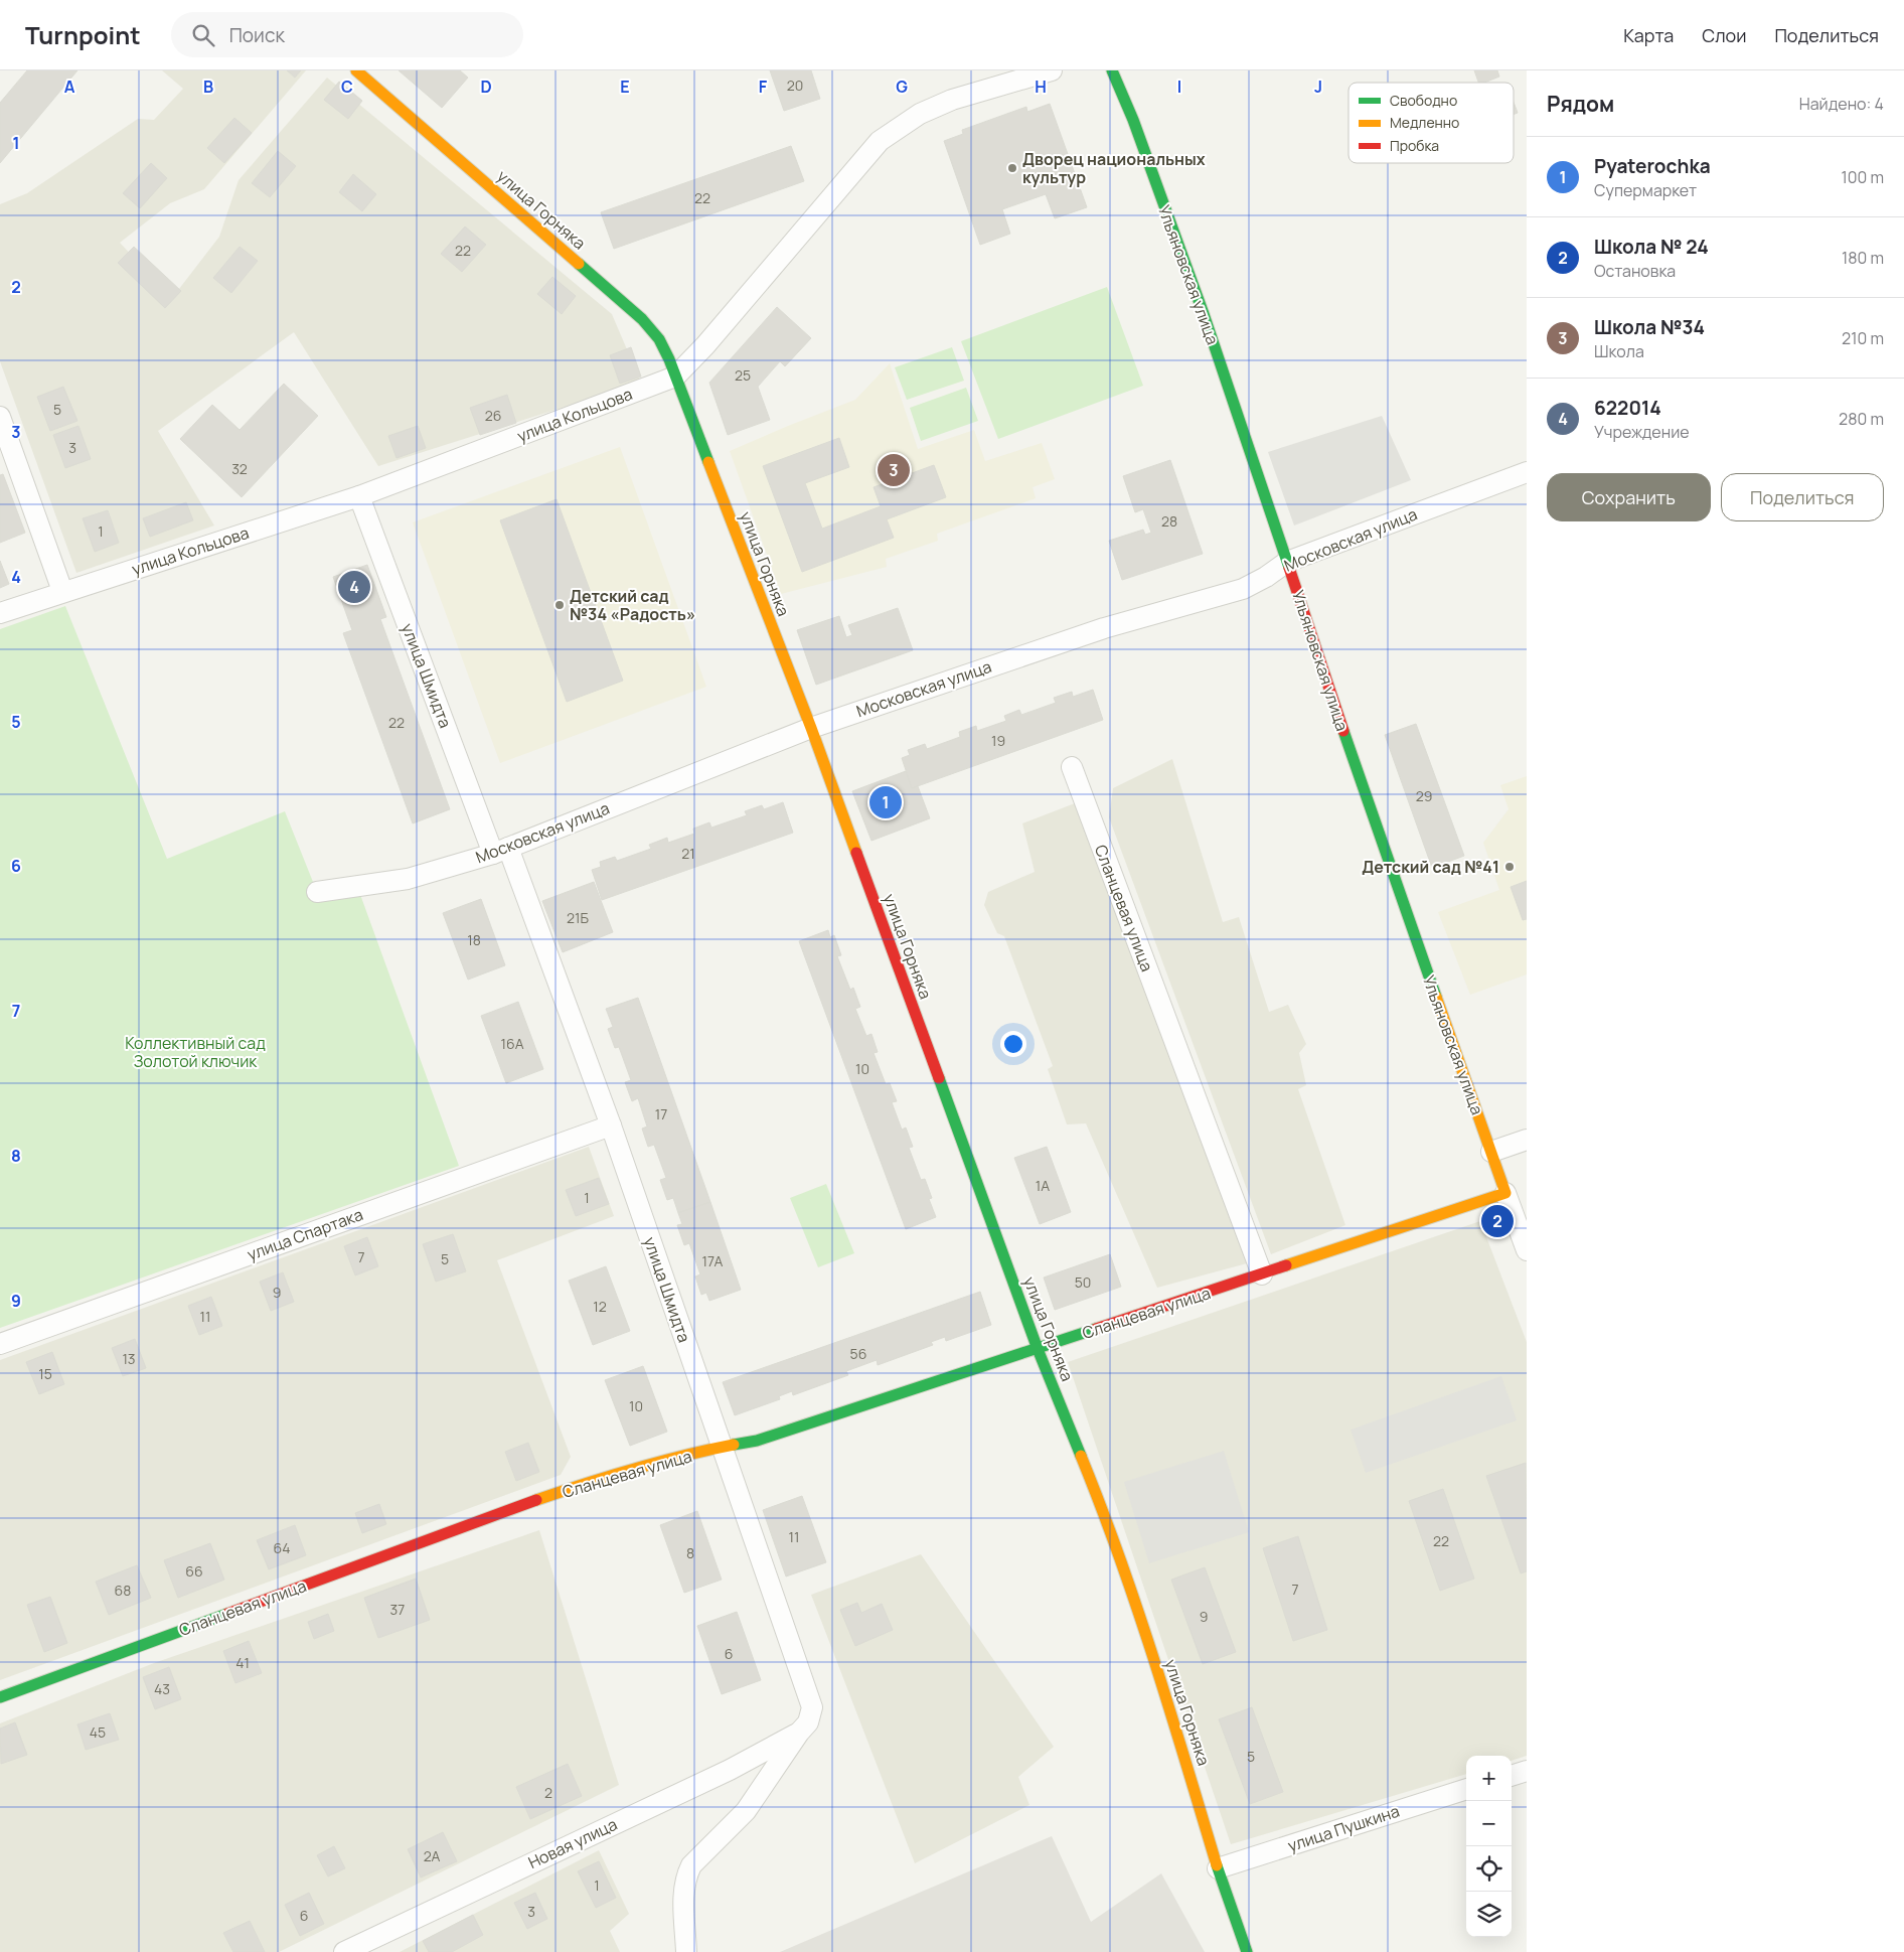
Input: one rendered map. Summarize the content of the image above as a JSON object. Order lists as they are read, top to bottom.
{
  "streets": {
    "main road": ["улица Горняка", "Ульяновская улица", "Сланцевая улица"],
    "street": [
      "улица Кольцова",
      "Московская улица",
      "улица Шмидта",
      "улица Спартака",
      "улица Пушкина",
      "Новая улица"
    ]
  },
  "crossings": [
    ["улица Горняка", "улица Кольцова"],
    ["улица Горняка", "Московская улица"],
    ["улица Горняка", "Сланцевая улица"],
    ["улица Горняка", "улица Пушкина"],
    ["Ульяновская улица", "Московская улица"],
    ["Ульяновская улица", "Сланцевая улица"],
    ["улица Кольцова", "улица Шмидта"],
    ["Московская улица", "улица Шмидта"],
    ["улица Шмидта", "Сланцевая улица"],
    ["улица Шмидта", "улица Спартака"],
    ["улица Шмидта", "Новая улица"]
  ],
  "parks": ["Коллективный сад Золотой ключик"],
  "places": ["Дворец национальных культур", "Детский сад №34 «Радость»", "Детский сад №41"],
  "house_numbers": [
    "20",
    "22",
    "22",
    "25",
    "5",
    "26",
    "3",
    "32",
    "28",
    "1",
    "22",
    "19",
    "29",
    "21",
    "21Б",
    "18",
    "16А",
    "10",
    "17",
    "1А",
    "1",
    "7",
    "5",
    "17А",
    "50",
    "9",
    "12",
    "11",
    "56",
    "13",
    "15",
    "10",
    "11",
    "22",
    "64",
    "8",
    "66",
    "7",
    "68",
    "37",
    "9",
    "6",
    "41",
    "43",
    "45",
    "5",
    "2",
    "2А",
    "1",
    "3",
    "6"
  ],
  "legend": ["Свободно", "Медленно", "Пробка"],
  "page": {
    "header": "Turnpoint",
    "search": "Поиск",
    "nav": ["Карта", "Слои", "Поделиться"],
    "heading": ["Рядом", "Найдено: 4"],
    "list": [
      {
        "mark": "1",
        "name": "Pyaterochka",
        "note": "Супермаркет",
        "value": "100 m"
      },
      {
        "mark": "2",
        "name": "Школа № 24",
        "note": "Остановка",
        "value": "180 m"
      },
      {
        "mark": "3",
        "name": "Школа №34",
        "note": "Школа",
        "value": "210 m"
      },
      {
        "mark": "4",
        "name": "622014",
        "note": "Учреждение",
        "value": "280 m"
      }
    ],
    "pins": [
      "3",
      "4",
      "1",
      "2"
    ],
    "buttons": ["Сохранить", "Поделиться"],
    "map_buttons": ["+", "−"]
  },
  "grid": {
    "columns": [
      "A",
      "B",
      "C",
      "D",
      "E",
      "F",
      "G",
      "H",
      "I",
      "J"
    ],
    "rows": [
      "1",
      "2",
      "3",
      "4",
      "5",
      "6",
      "7",
      "8",
      "9"
    ]
  }
}
